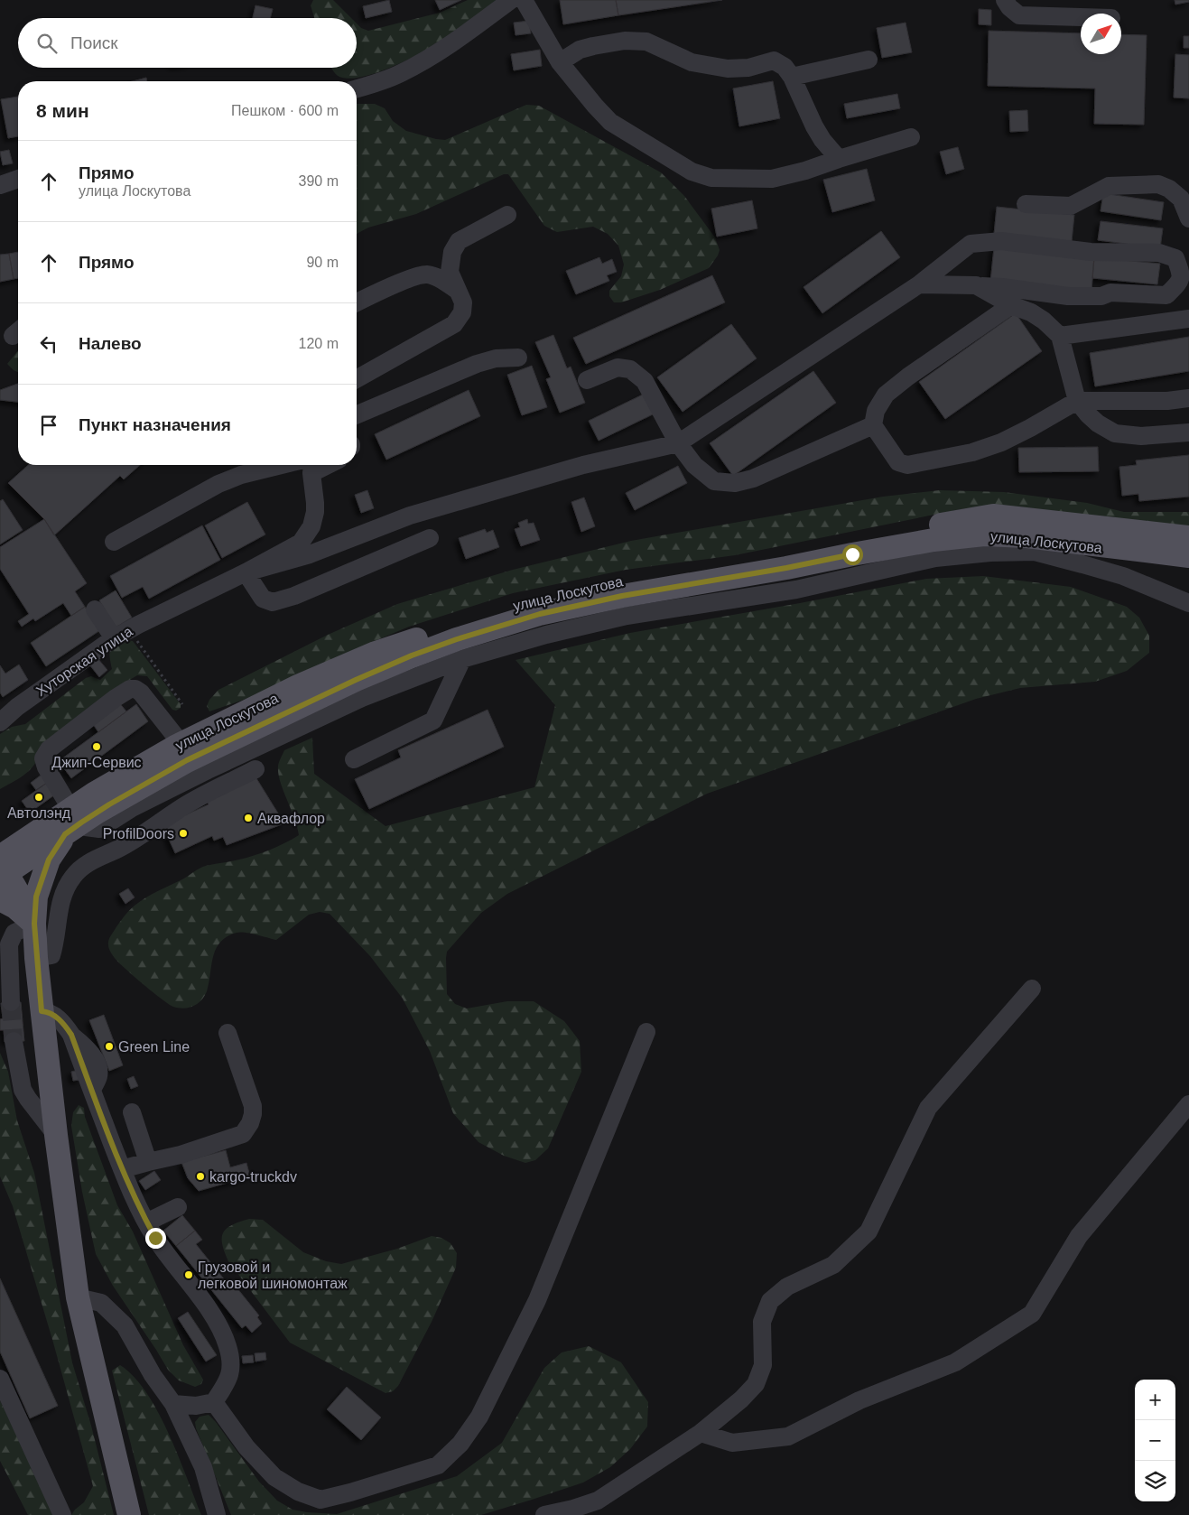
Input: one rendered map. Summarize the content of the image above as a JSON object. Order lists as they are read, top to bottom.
{
  "streets": {
    "main road": ["улица Лоскутова"],
    "street": ["Хуторская улица"]
  },
  "places": [
    "Джип-Сервис",
    "Автолэнд",
    "Аквафлор",
    "ProfilDoors",
    "Green Line",
    "kargo-truckdv",
    "Грузовой и легковой шиномонтаж"
  ],
  "north": "top right",
  "page": {
    "search": "Поиск",
    "heading": ["8 мин", "Пешком · 600 m"],
    "list": [
      ["Прямо", "улица Лоскутова", "390 m"],
      ["Прямо", "90 m"],
      ["Налево", "120 m"],
      "Пункт назначения"
    ],
    "map_buttons": ["+", "−"]
  }
}
